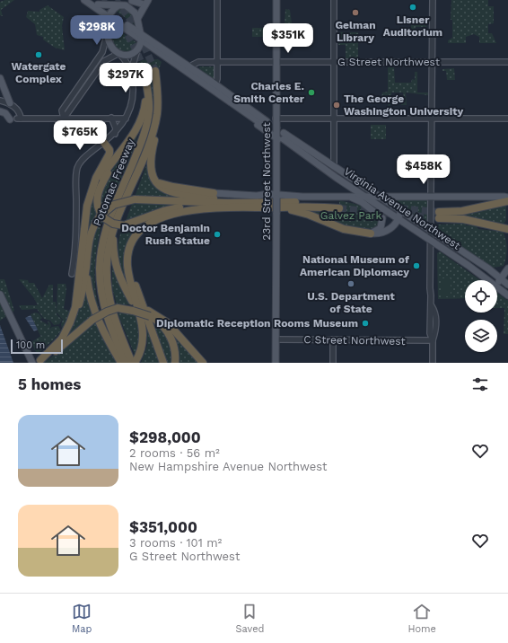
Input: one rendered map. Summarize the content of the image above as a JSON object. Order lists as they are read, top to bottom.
{
  "streets": {
    "highway": ["Potomac Freeway"],
    "main road": ["23rd Street Northwest", "Virginia Avenue Northwest"],
    "street": ["G Street Northwest", "C Street Northwest"]
  },
  "crossings": [
    ["G Street Northwest", "23rd Street Northwest"],
    ["23rd Street Northwest", "C Street Northwest"]
  ],
  "parks": ["Galvez Park"],
  "places": [
    "Lisner Auditorium",
    "Gelman Library",
    "Watergate Complex",
    "Charles E. Smith Center",
    "The George Washington University",
    "Doctor Benjamin Rush Statue",
    "National Museum of American Diplomacy",
    "U.S. Department of State",
    "Diplomatic Reception Rooms Museum"
  ],
  "scale_bar": "100 m",
  "page": {
    "price": [
      "$298K",
      "$351K",
      "$297K",
      "$765K",
      "$458K"
    ],
    "scale": "100 m",
    "heading": "5 homes",
    "list": [
      {
        "name": "$298,000",
        "note": "2 rooms · 56 m² · New Hampshire Avenue Northwest"
      },
      {
        "name": "$351,000",
        "note": "3 rooms · 101 m² · G Street Northwest"
      }
    ],
    "tabs": ["Map", "Saved", "Home"]
  }
}
